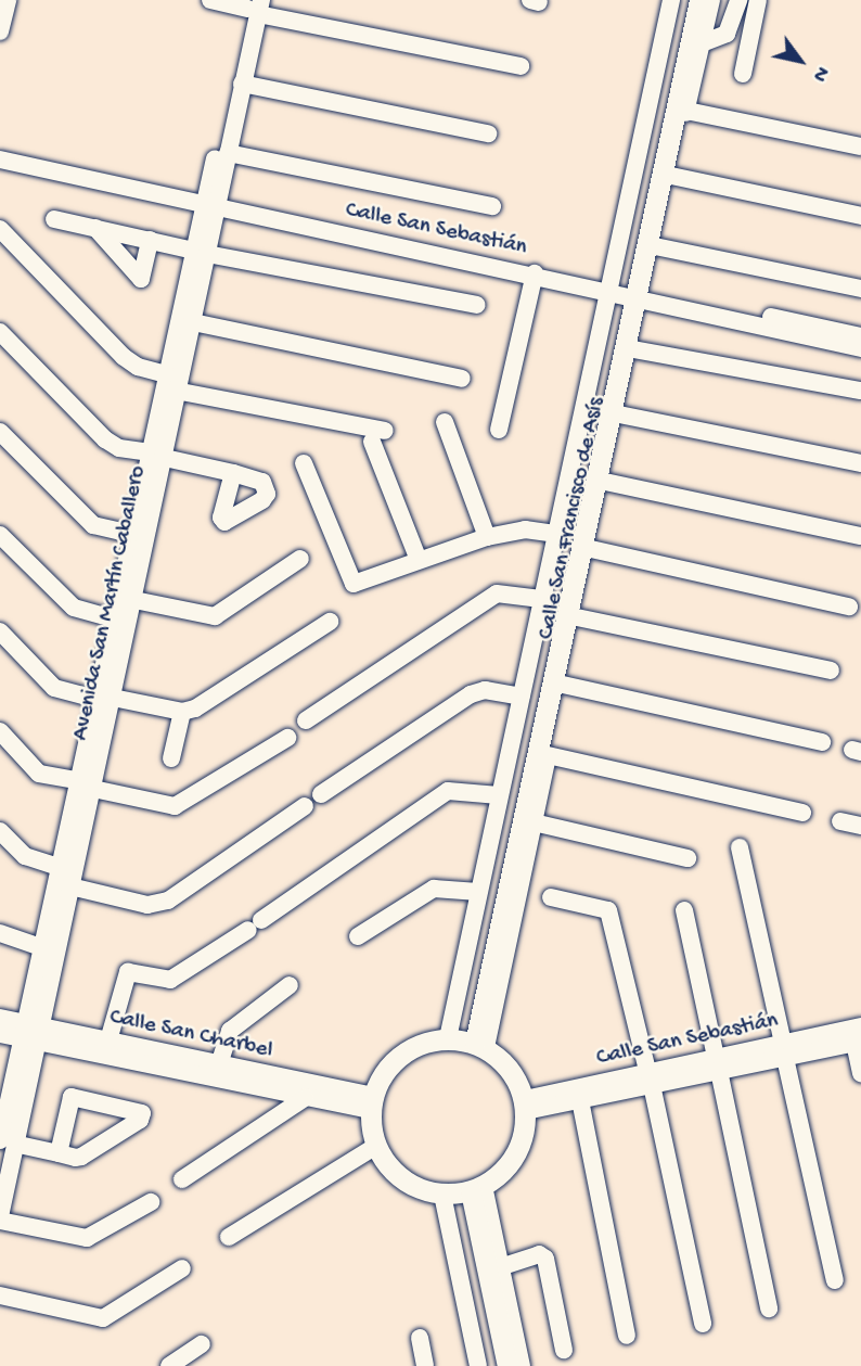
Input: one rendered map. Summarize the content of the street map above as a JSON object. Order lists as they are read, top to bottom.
{
  "streets": {
    "main road": ["Calle San Francisco de Asís"],
    "street": ["Calle San Sebastián", "Avenida San Martín Caballero", "Calle San Charbel"]
  },
  "crossings": [
    ["Calle San Sebastián", "Calle San Francisco de Asís"],
    ["Calle San Sebastián", "Avenida San Martín Caballero"],
    ["Calle San Sebastián", "Calle San Charbel"],
    ["Calle San Francisco de Asís", "Calle San Charbel"],
    ["Avenida San Martín Caballero", "Calle San Charbel"]
  ],
  "north": "bottom right"
}
